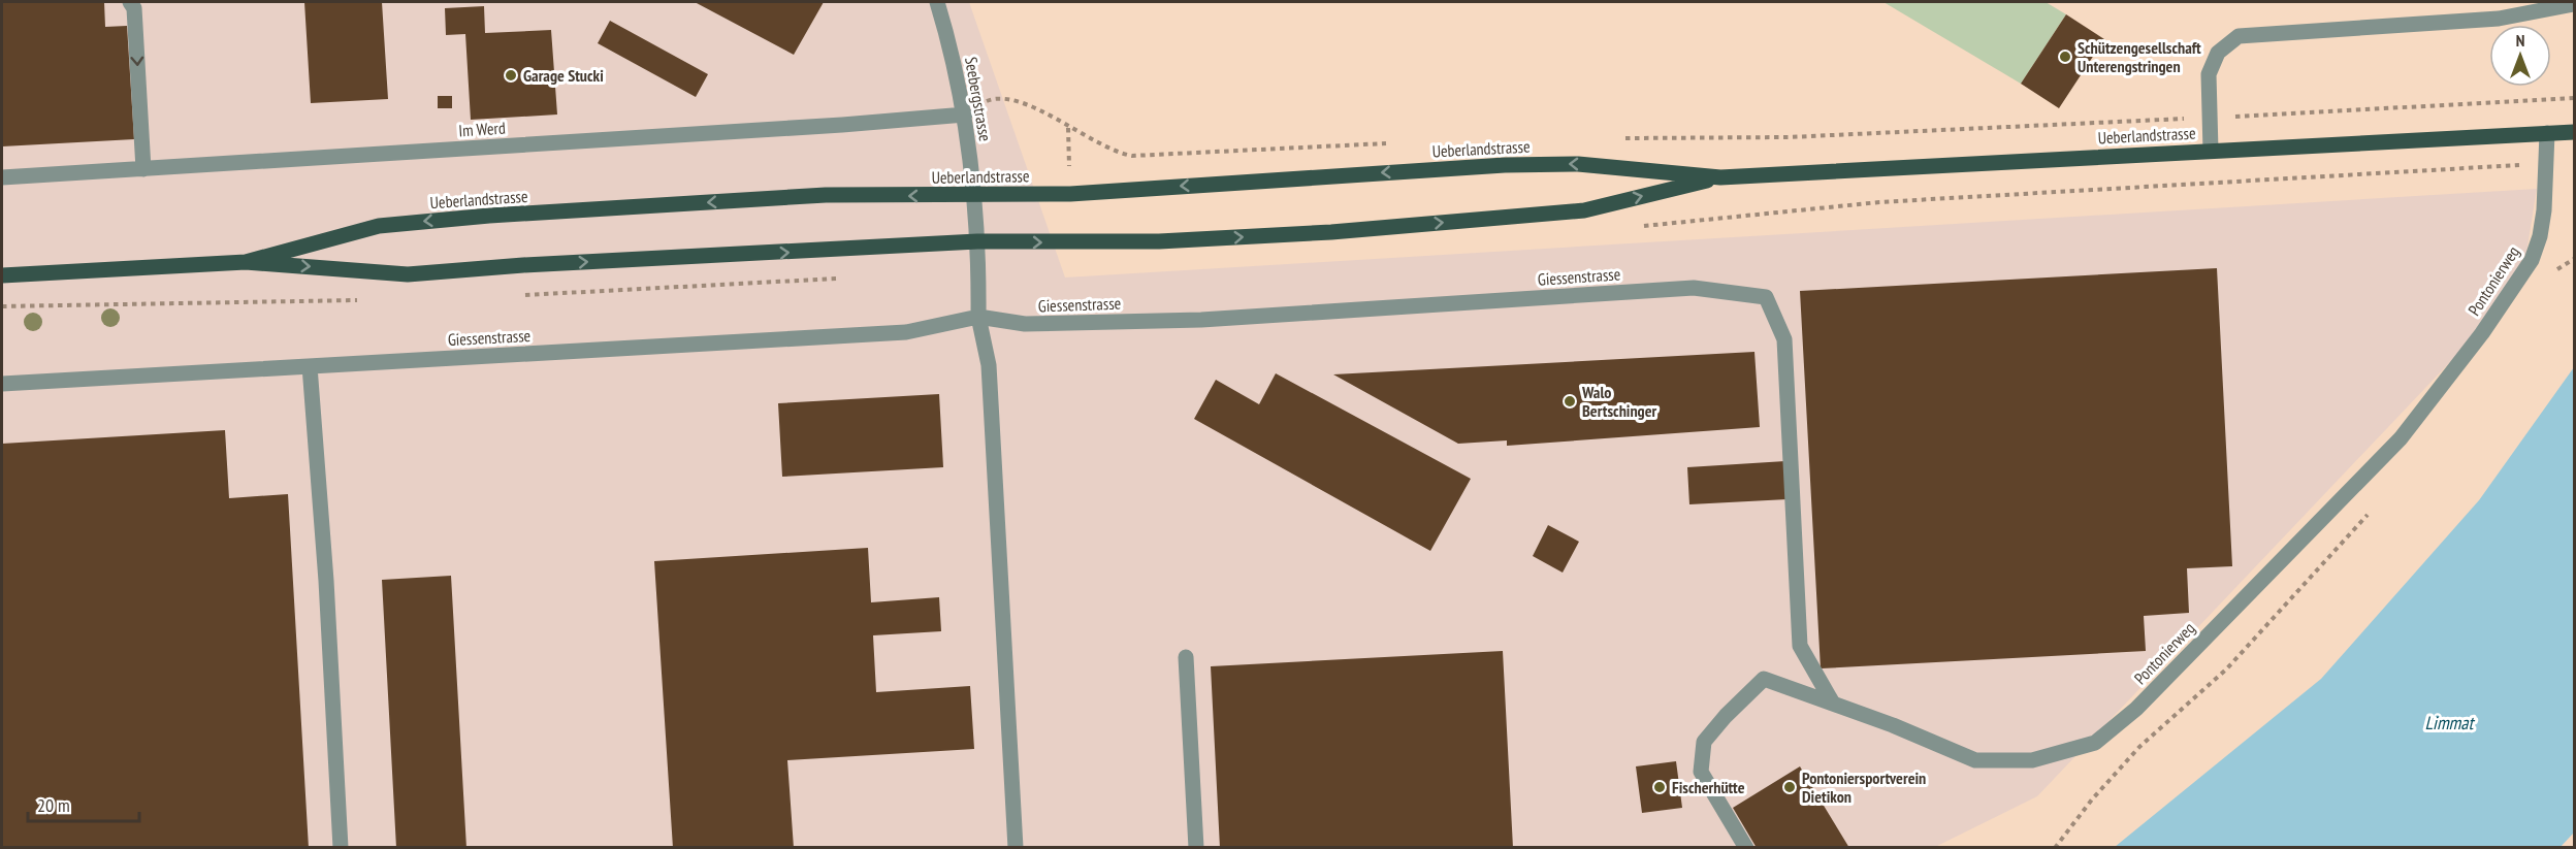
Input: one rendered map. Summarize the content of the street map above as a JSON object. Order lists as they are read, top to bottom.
{
  "streets": {
    "main road": ["Ueberlandstrasse"],
    "street": [
      "Seebergstrasse",
      "Im Werd",
      "Giessenstrasse",
      "Pontonierweg"
    ]
  },
  "crossings": [
    ["Seebergstrasse", "Im Werd"],
    ["Seebergstrasse", "Ueberlandstrasse"],
    ["Ueberlandstrasse", "Pontonierweg"],
    ["Giessenstrasse", "Pontonierweg"]
  ],
  "water": ["Limmat"],
  "places": [
    "Schützengesellschaft Unterengstringen",
    "Garage Stucki",
    "Walo Bertschinger",
    "Fischerhütte",
    "Pontoniersportverein Dietikon"
  ],
  "scale_bar": "20 m",
  "north": "top"
}
